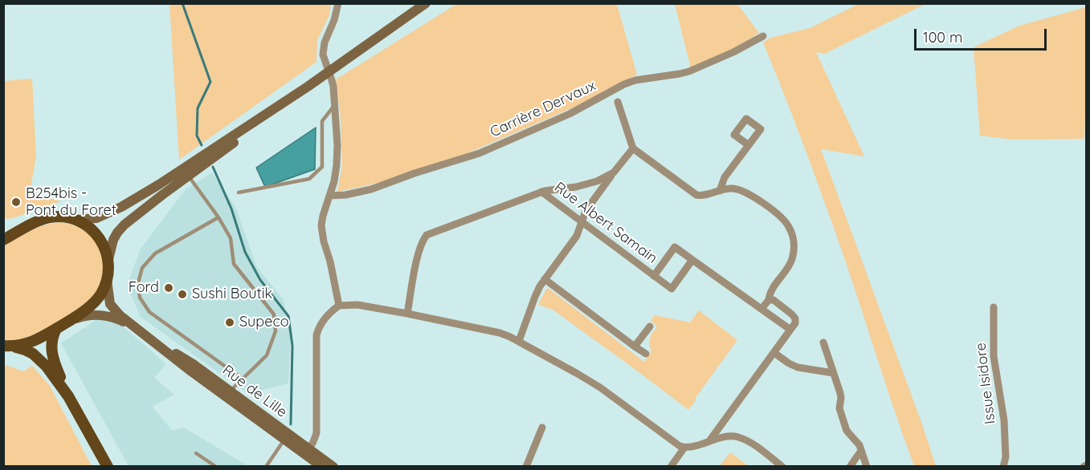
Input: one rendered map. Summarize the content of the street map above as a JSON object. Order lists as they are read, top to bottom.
{
  "streets": {
    "main road": ["Rue de Lille"],
    "street": ["Carrière Dervaux", "Rue Albert Samain", "Issue Isidore"]
  },
  "places": [
    "B254bis - Pont du Foret",
    "Ford",
    "Sushi Boutik",
    "Supeco"
  ],
  "scale_bar": "100 m"
}
